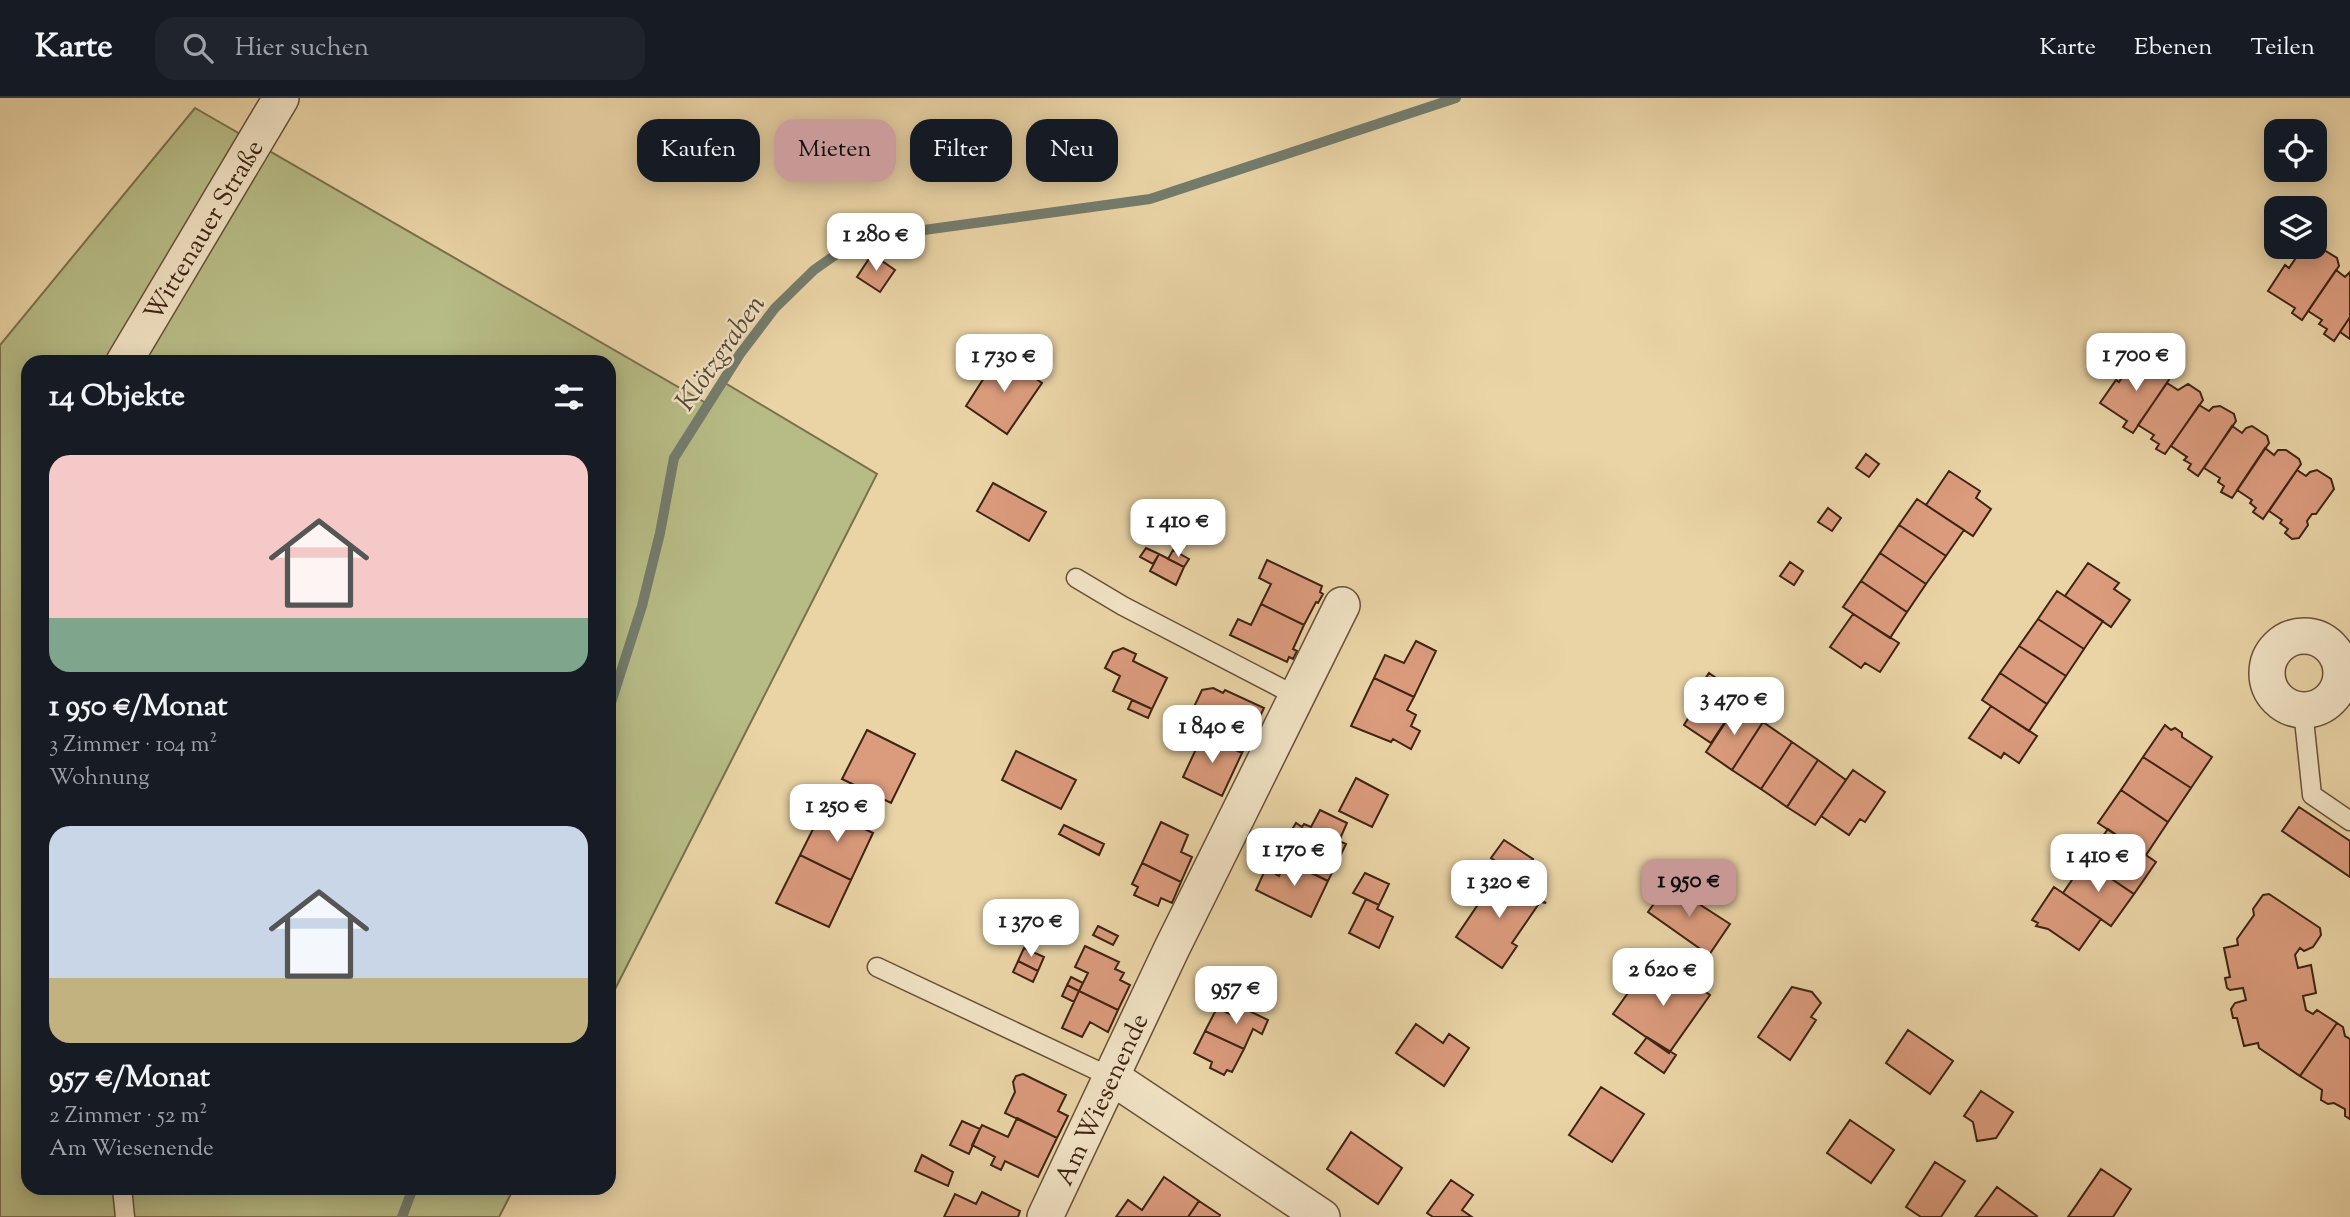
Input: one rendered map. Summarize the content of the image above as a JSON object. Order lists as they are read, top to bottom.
{
  "streets": {
    "street": ["Wittenauer Straße", "Am Wiesenende"]
  },
  "water": ["Klötzgraben"],
  "page": {
    "header": "Karte",
    "search": "Hier suchen",
    "nav": ["Karte", "Ebenen", "Teilen"],
    "chip": [
      "Kaufen",
      "Mieten",
      "Filter",
      "Neu"
    ],
    "price": [
      "1 280 €",
      "1 700 €",
      "1 730 €",
      "1 410 €",
      "3 470 €",
      "1 840 €",
      "1 250 €",
      "1 170 €",
      "1 410 €",
      "1 950 €",
      "1 320 €",
      "1 370 €",
      "2 620 €",
      "957 €"
    ],
    "heading": "14 Objekte",
    "list": [
      {
        "name": "1 950 €/Monat",
        "note": "3 Zimmer · 104 m² · Wohnung"
      },
      {
        "name": "957 €/Monat",
        "note": "2 Zimmer · 52 m² · Am Wiesenende"
      }
    ]
  }
}
